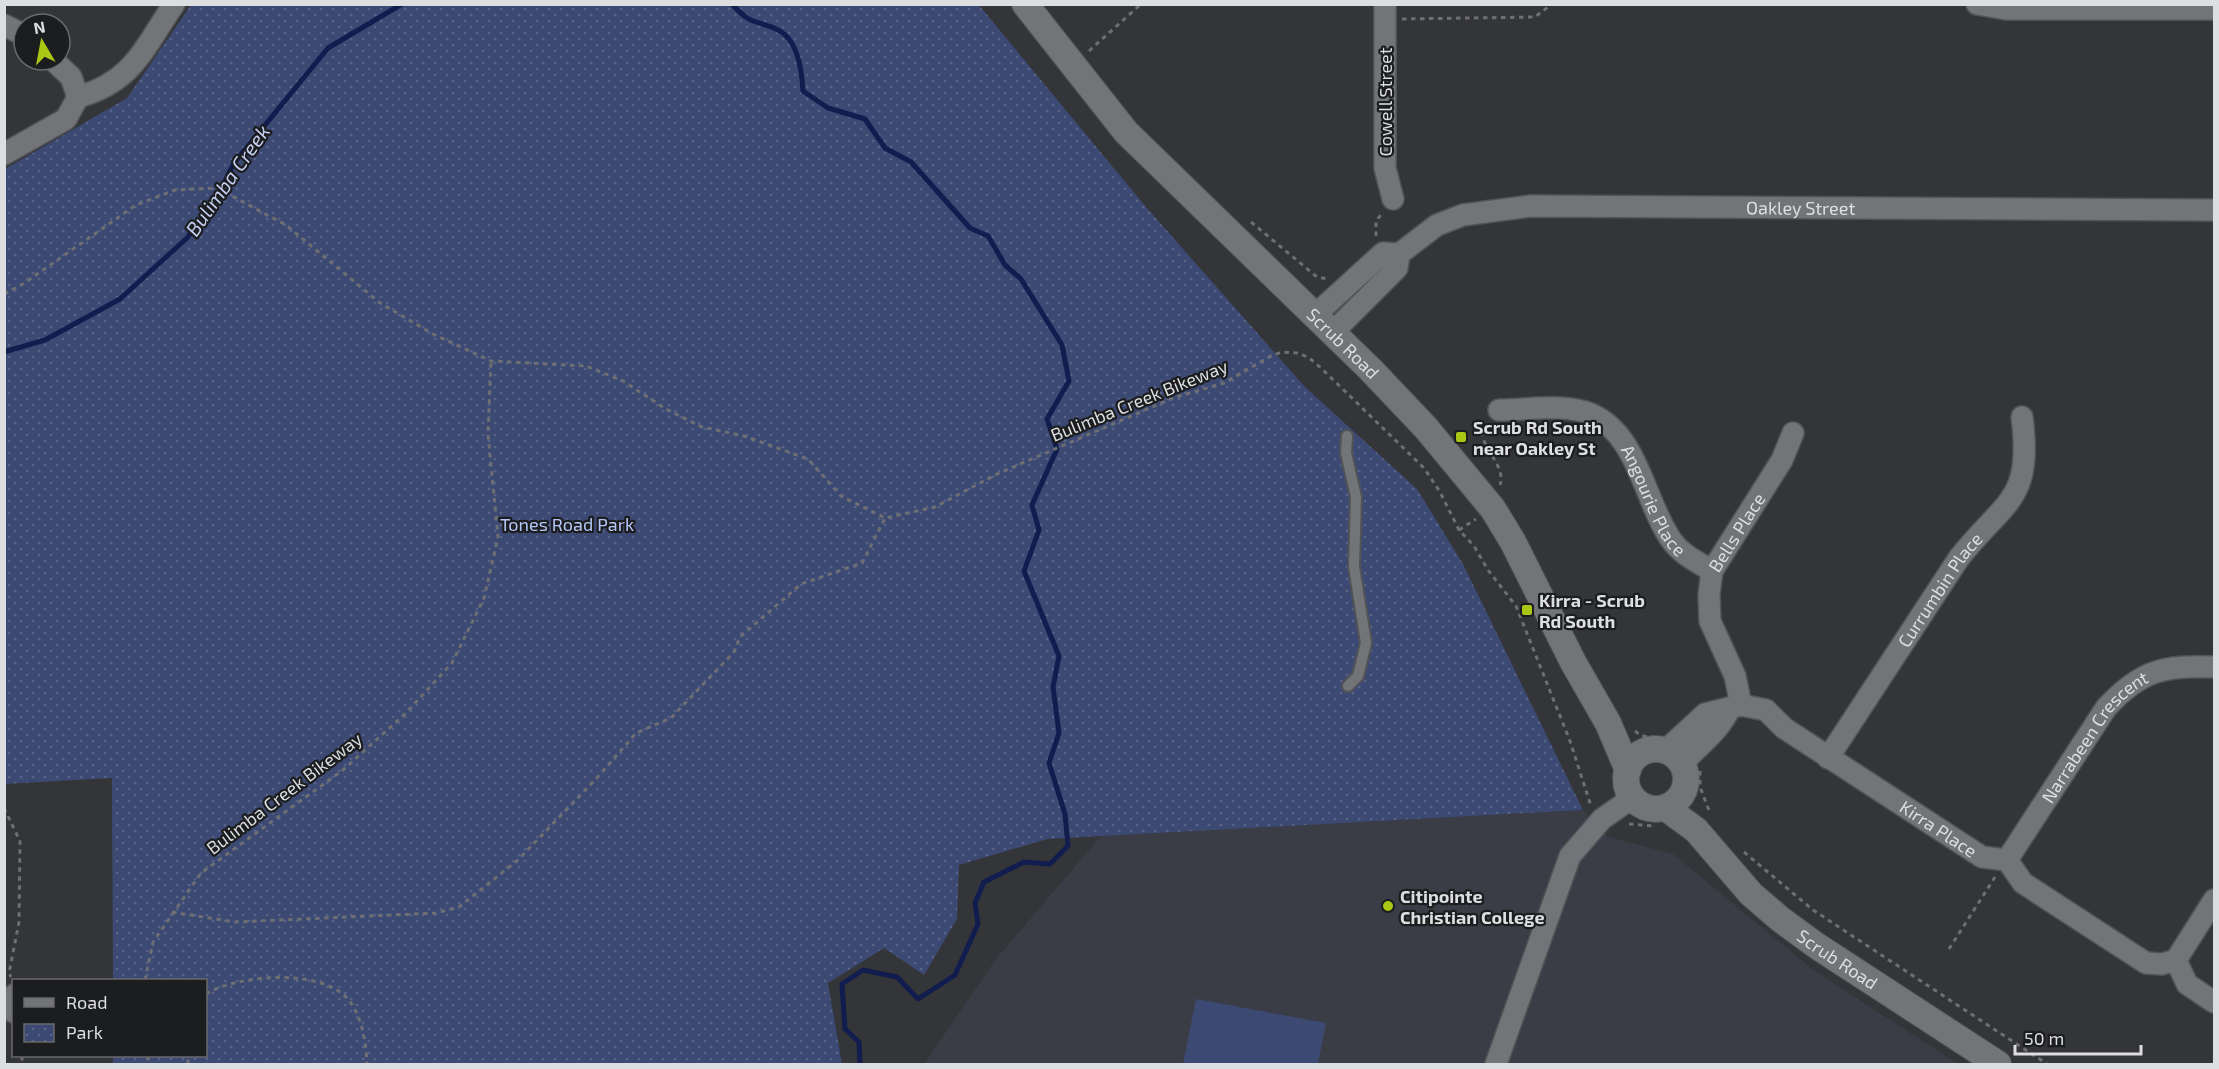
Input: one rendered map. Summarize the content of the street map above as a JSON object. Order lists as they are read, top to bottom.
{
  "streets": {
    "street": [
      "Cowell Street",
      "Oakley Street",
      "Scrub Road",
      "Angourie Place",
      "Bells Place",
      "Currumbin Place",
      "Narrabeen Crescent",
      "Kirra Place"
    ],
    "path": ["Bulimba Creek Bikeway"]
  },
  "crossings": [
    ["Oakley Street", "Scrub Road"],
    ["Angourie Place", "Bells Place"],
    ["Bells Place", "Kirra Place"],
    ["Currumbin Place", "Kirra Place"],
    ["Narrabeen Crescent", "Kirra Place"]
  ],
  "water": ["Bulimba Creek"],
  "parks": ["Tones Road Park"],
  "places": {
    "transit": ["Scrub Rd South near Oakley St", "Kirra - Scrub Rd South"],
    "other": ["Citipointe Christian College"]
  },
  "legend": ["Road", "Park"],
  "scale_bar": "50 m",
  "north": "top"
}
